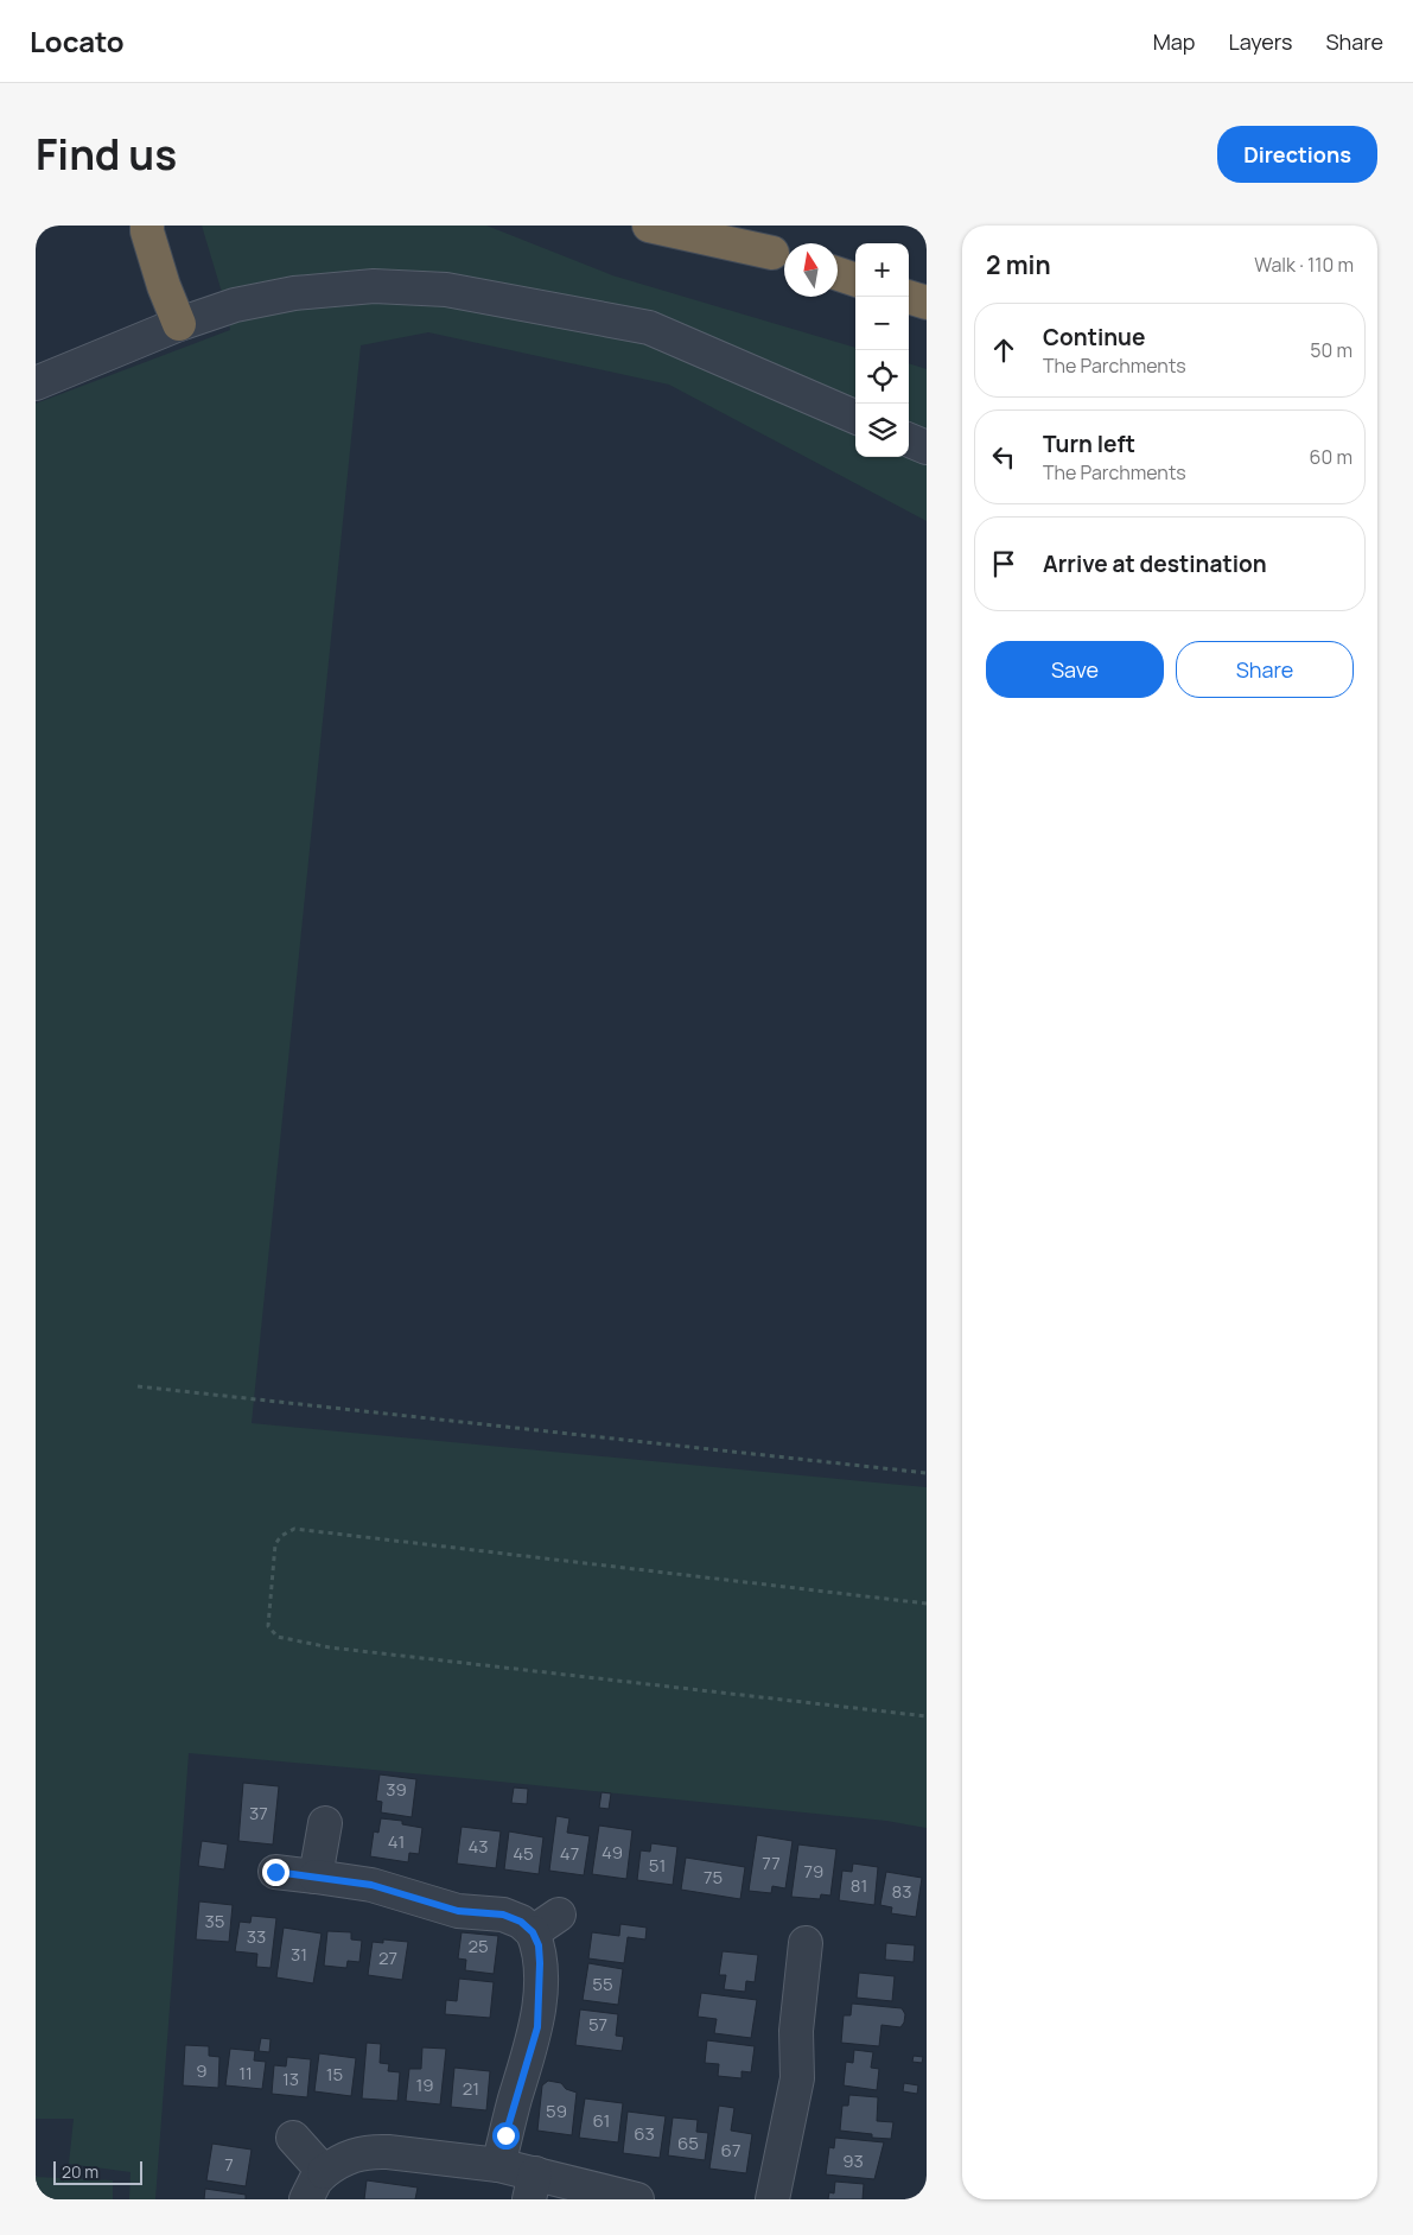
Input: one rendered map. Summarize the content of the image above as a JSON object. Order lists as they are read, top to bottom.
{
  "house_numbers": [
    "39",
    "37",
    "41",
    "43",
    "49",
    "45",
    "47",
    "77",
    "51",
    "79",
    "75",
    "81",
    "83",
    "35",
    "33",
    "25",
    "31",
    "27",
    "55",
    "57",
    "9",
    "11",
    "15",
    "13",
    "19",
    "21",
    "59",
    "61",
    "63",
    "65",
    "67",
    "93",
    "7"
  ],
  "scale_bar": "20 m",
  "north": "top",
  "page": {
    "header": "Locato",
    "nav": ["Map", "Layers", "Share"],
    "title": "Find us",
    "buttons": [
      "Directions",
      ["Save", "Share"]
    ],
    "heading": ["2 min", "Walk · 110 m"],
    "map_buttons": ["+", "−"],
    "list": [
      ["Continue", "The Parchments", "50 m"],
      ["Turn left", "The Parchments", "60 m"],
      "Arrive at destination"
    ],
    "scale": "20 m"
  }
}
